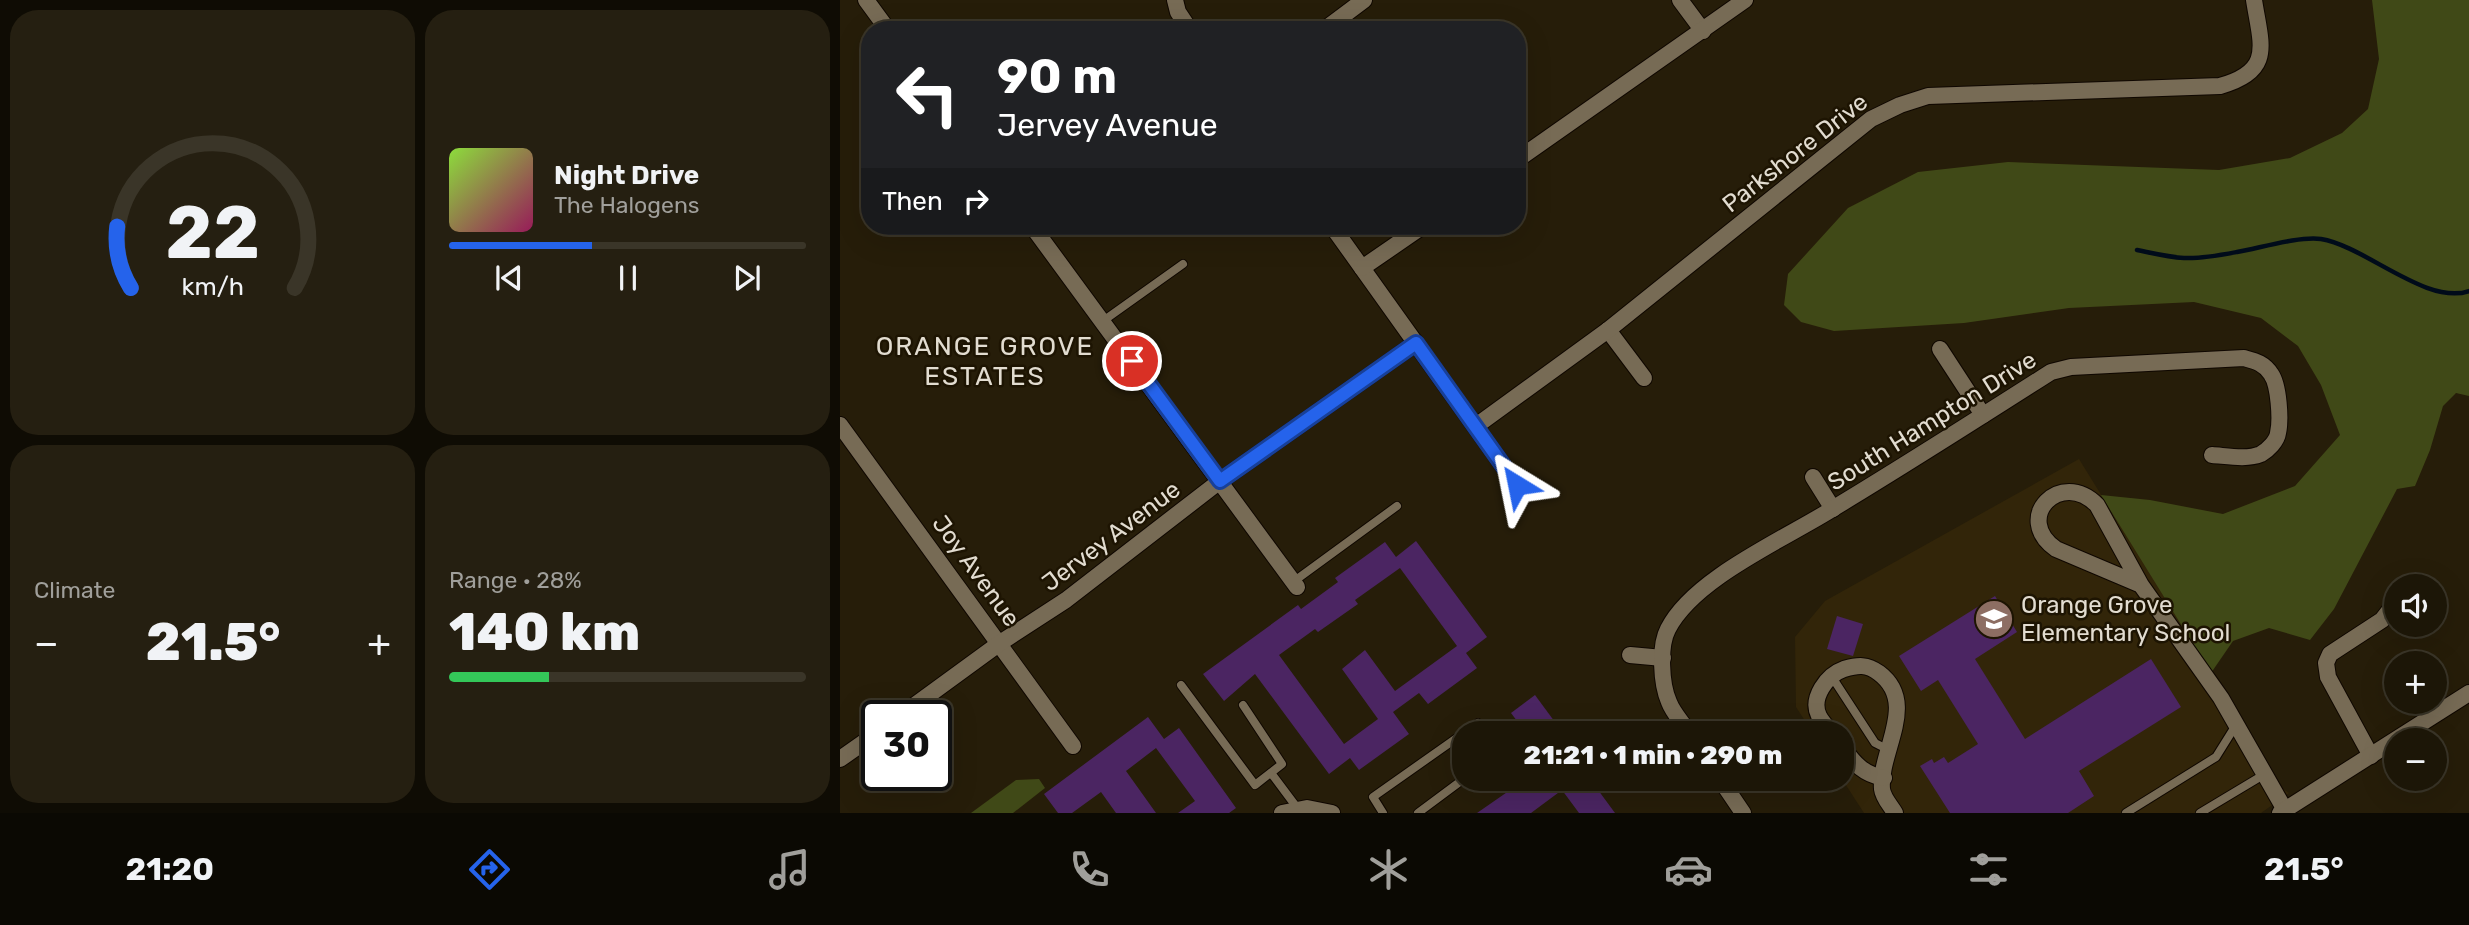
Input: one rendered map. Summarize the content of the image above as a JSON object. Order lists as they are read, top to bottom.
{
  "streets": {
    "street": [
      "Parkshore Drive",
      "South Hampton Drive",
      "Jervey Avenue",
      "Joy Avenue"
    ]
  },
  "crossings": [
    ["Jervey Avenue", "Joy Avenue"]
  ],
  "districts": ["ORANGE GROVE ESTATES"],
  "places": {
    "school or university": ["Orange Grove Elementary School"]
  },
  "page": {
    "turn": ["90 m", "Jervey Avenue"],
    "song": ["Night Drive", "The Halogens"],
    "then": "Then",
    "tile": [
      "Climate",
      ["Range · 28%", "140 km"]
    ],
    "map_buttons": ["+", "−"],
    "heat": ["−", "21.5°", "+"],
    "limit": "30",
    "trip": "21:21 · 1 min · 290 m",
    "tabs": ["21:20", "21.5°"],
    "gauge": ["22", "km/h"]
  }
}
